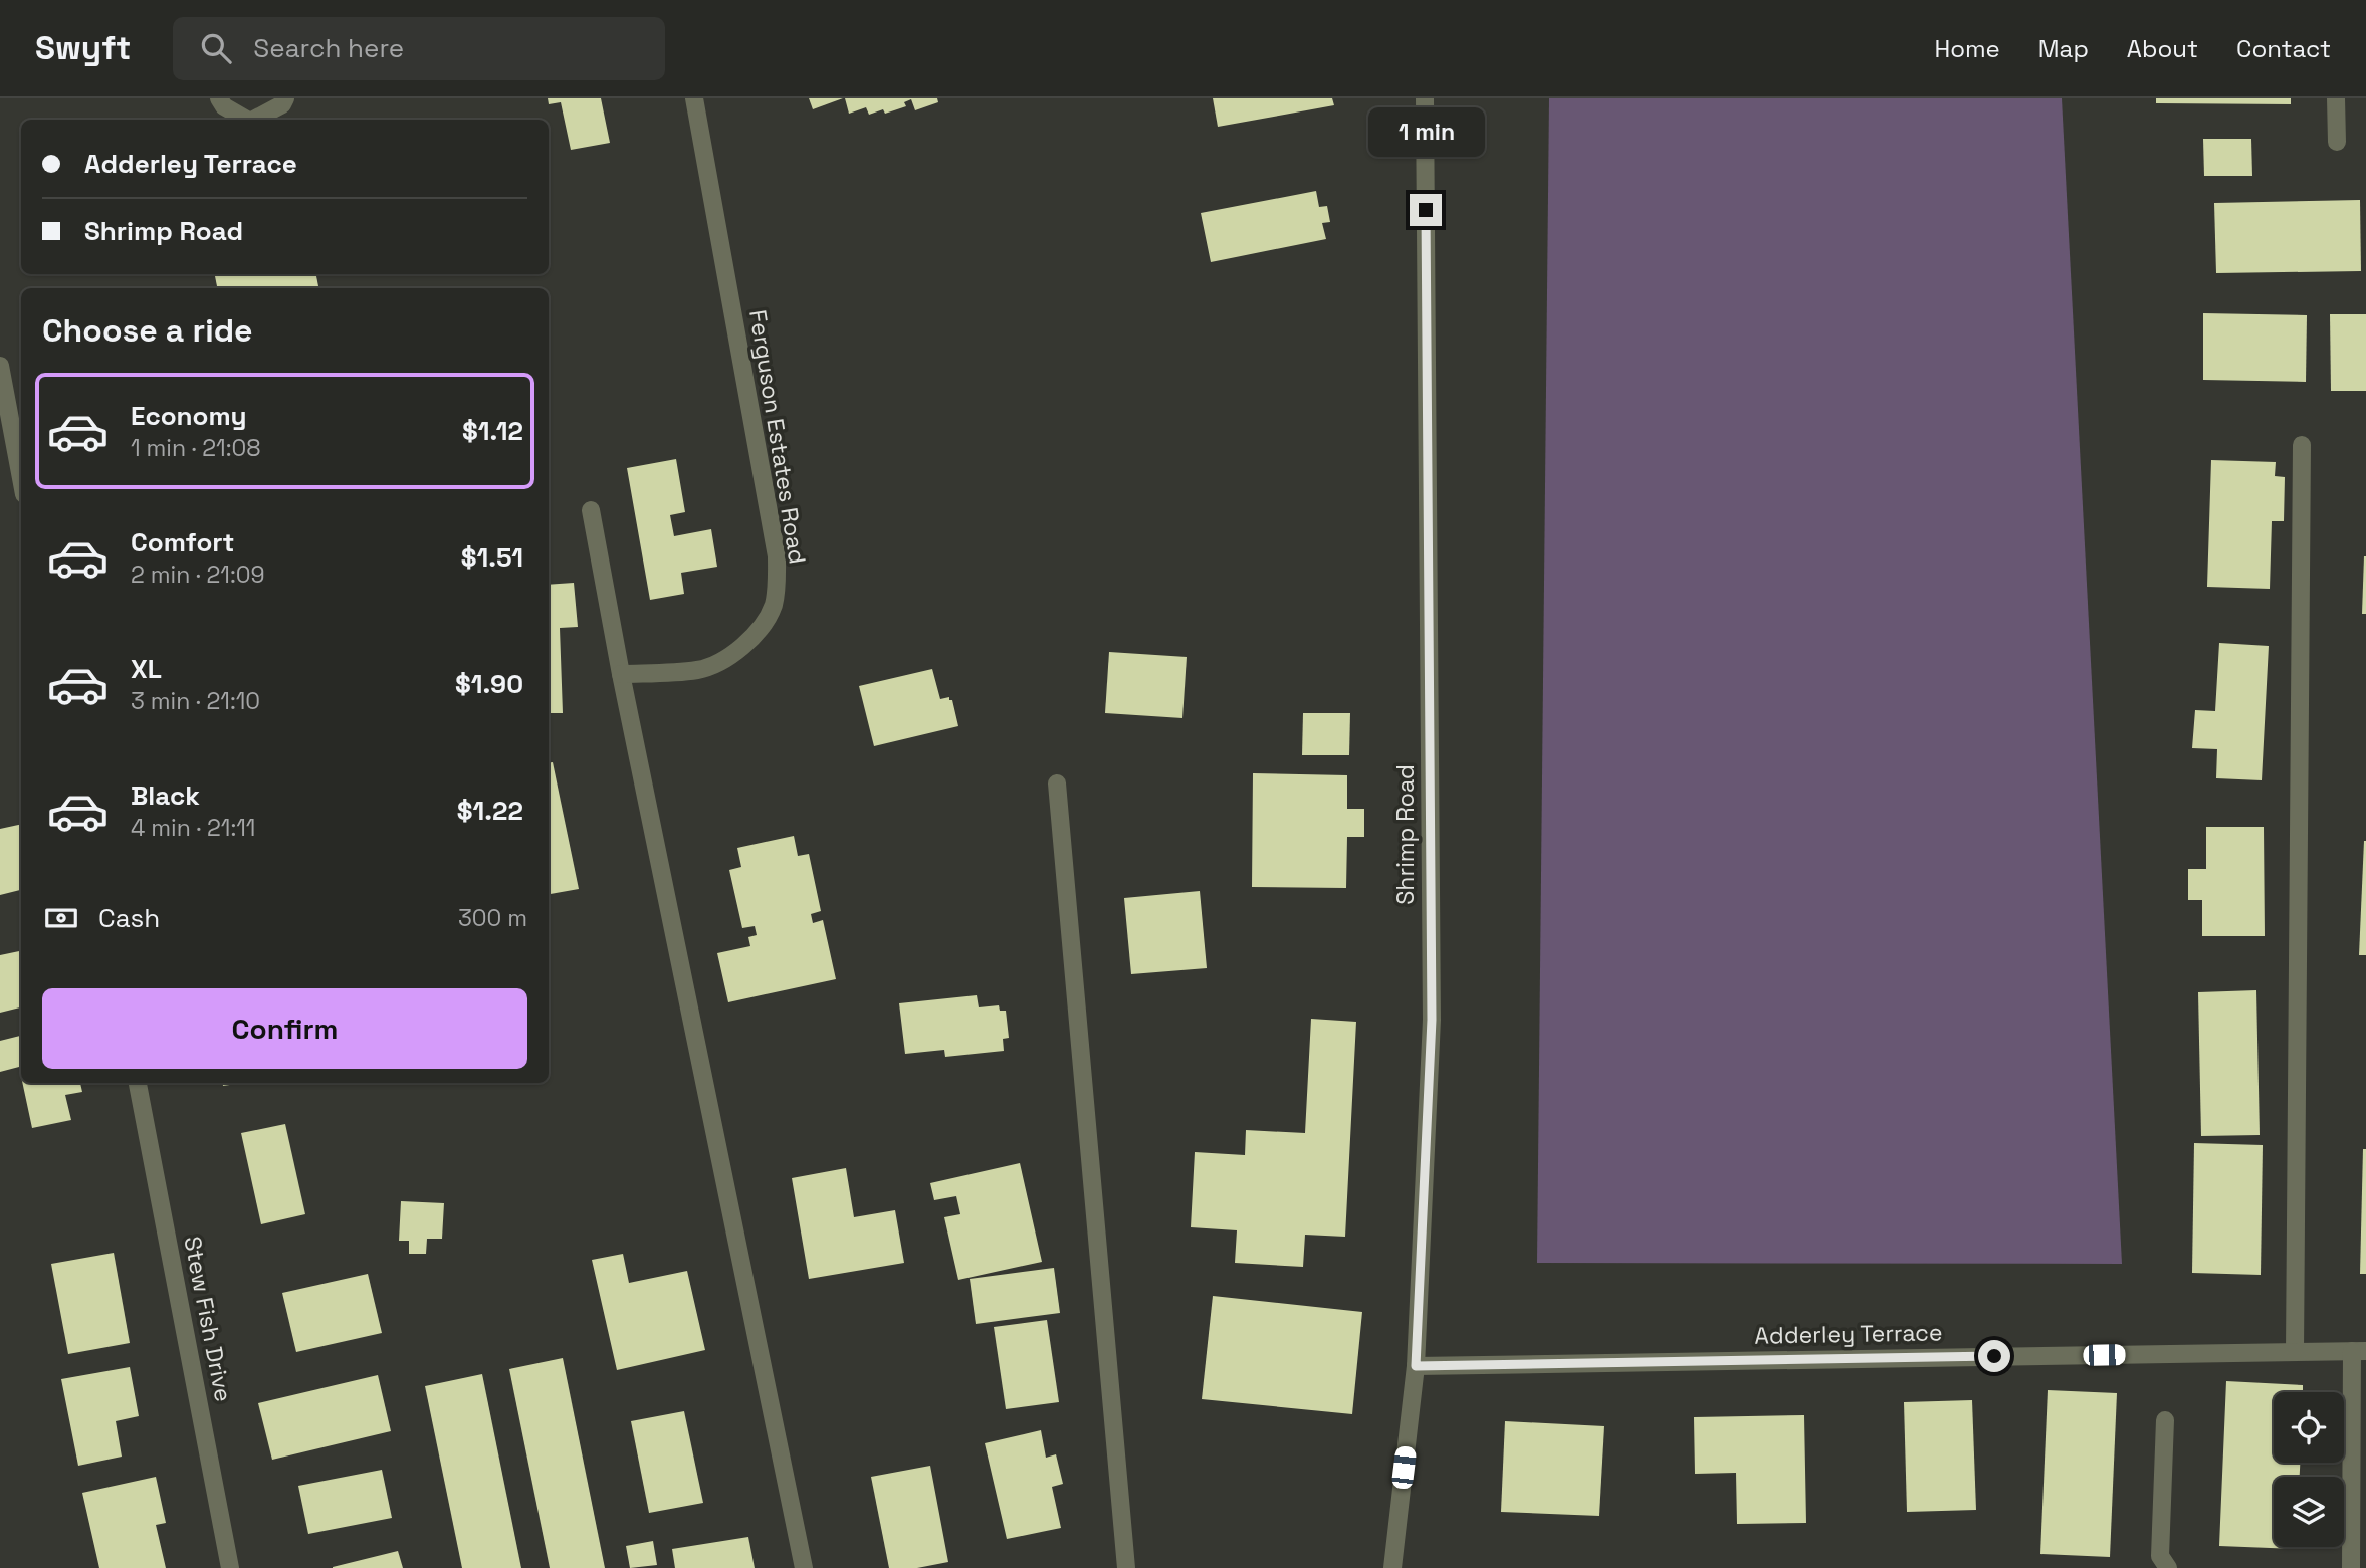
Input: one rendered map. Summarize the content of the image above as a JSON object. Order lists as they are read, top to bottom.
{
  "streets": {
    "street": [
      "Ferguson Estates Road",
      "Shrimp Road",
      "Stew Fish Drive",
      "Adderley Terrace"
    ]
  },
  "crossings": [
    ["Shrimp Road", "Adderley Terrace"]
  ],
  "page": {
    "header": "Swyft",
    "search": "Search here",
    "nav": [
      "Home",
      "Map",
      "About",
      "Contact"
    ],
    "bubble": "1 min",
    "banner": ["Adderley Terrace", "Shrimp Road"],
    "heading": "Choose a ride",
    "list": [
      {
        "name": "Economy",
        "note": "1 min · 21:08",
        "value": "$1.12"
      },
      {
        "name": "Comfort",
        "note": "2 min · 21:09",
        "value": "$1.51"
      },
      {
        "name": "XL",
        "note": "3 min · 21:10",
        "value": "$1.90"
      },
      {
        "name": "Black",
        "note": "4 min · 21:11",
        "value": "$1.22"
      }
    ],
    "pay": ["Cash", "300 m"],
    "buttons": "Confirm"
  }
}
